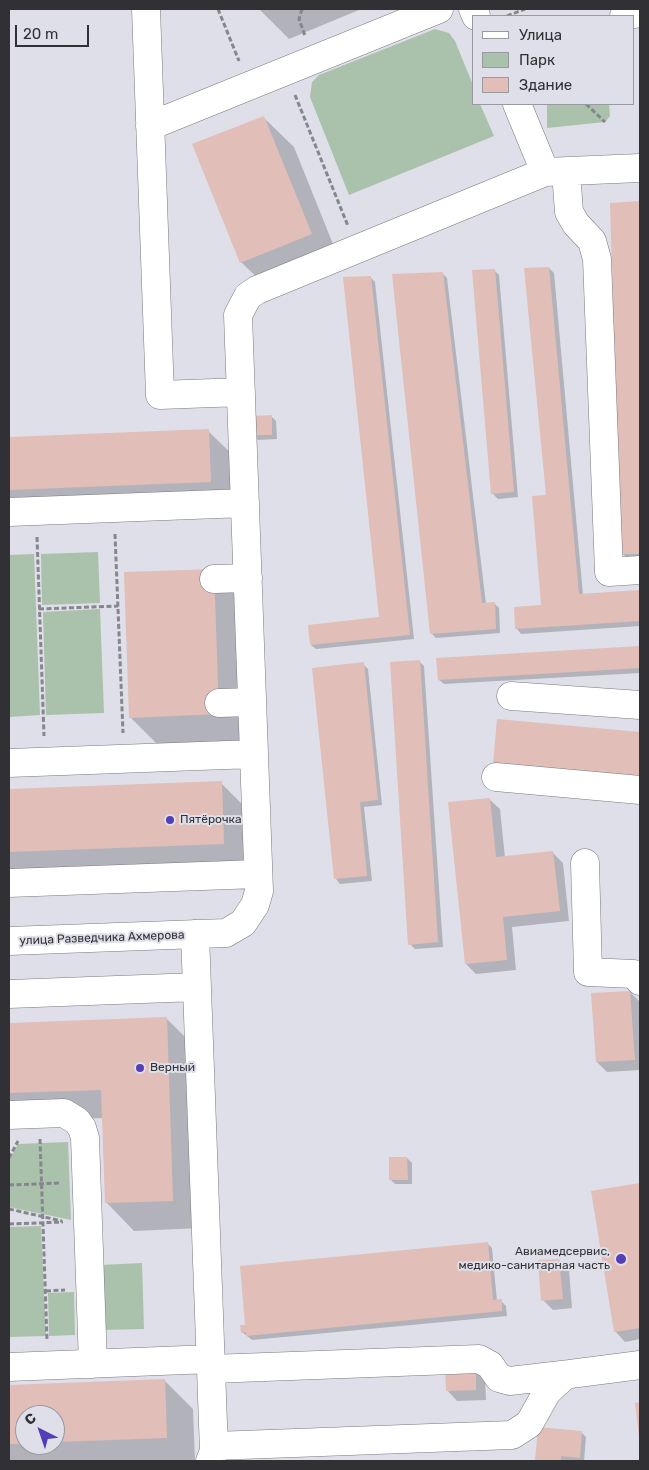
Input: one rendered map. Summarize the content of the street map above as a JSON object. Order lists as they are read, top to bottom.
{
  "streets": {
    "street": ["улица Разведчика Ахмерова"]
  },
  "places": ["Пятёрочка", "Верный", "Авиамедсервис, медико-санитарная часть"],
  "legend": ["Улица", "Парк", "Здание"],
  "scale_bar": "20 m",
  "north": "top left"
}
